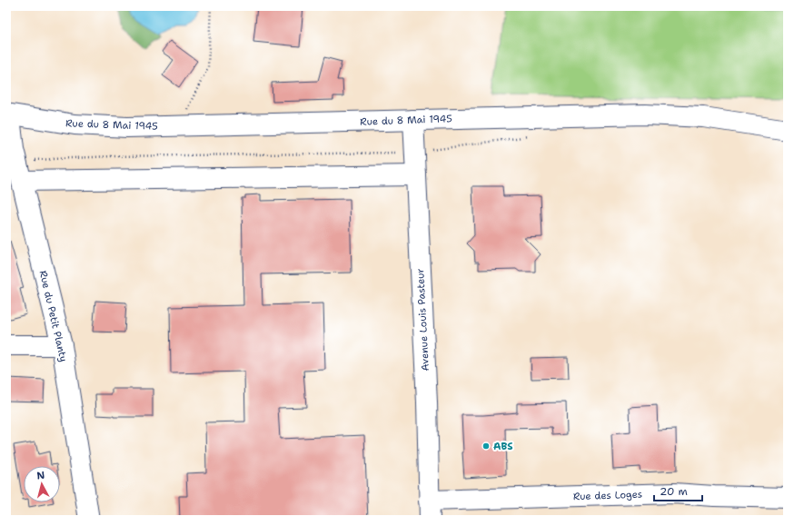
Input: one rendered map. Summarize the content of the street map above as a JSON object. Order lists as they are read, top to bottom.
{
  "streets": {
    "street": [
      "Rue du 8 Mai 1945",
      "Rue du Petit Planty",
      "Avenue Louis Pasteur",
      "Rue des Loges"
    ]
  },
  "crossings": [
    ["Rue du 8 Mai 1945", "Rue du Petit Planty"],
    ["Rue du 8 Mai 1945", "Avenue Louis Pasteur"],
    ["Avenue Louis Pasteur", "Rue des Loges"]
  ],
  "places": ["ABS"],
  "scale_bar": "20 m",
  "north": "top"
}
